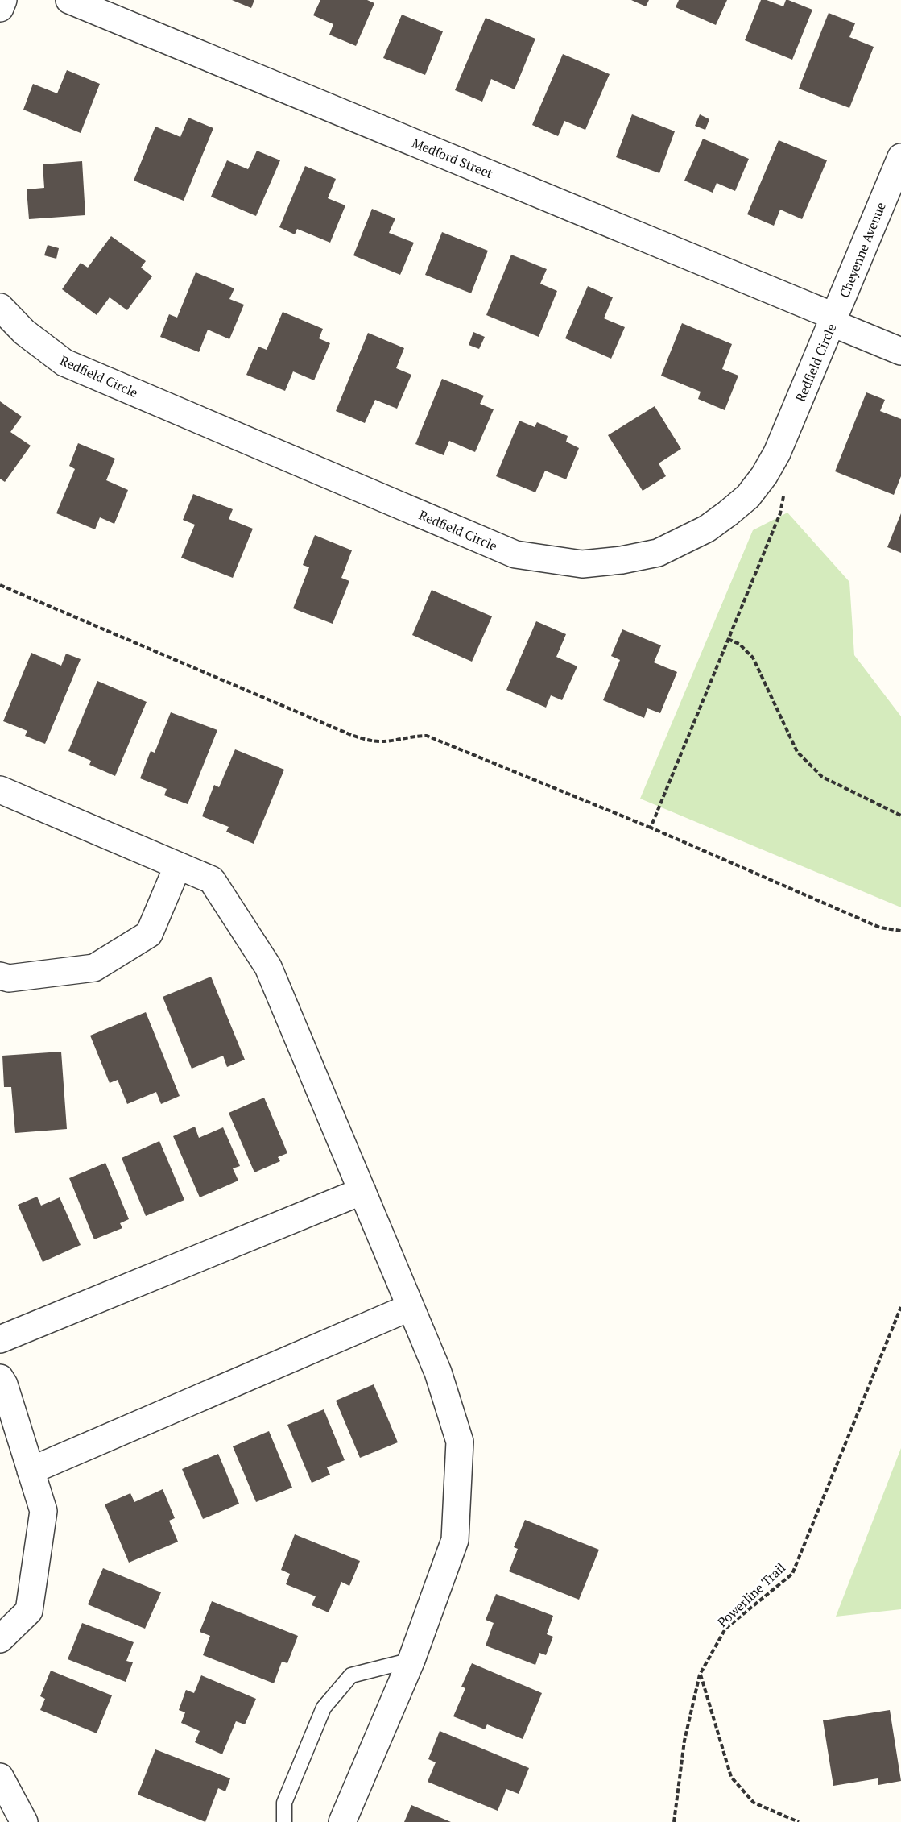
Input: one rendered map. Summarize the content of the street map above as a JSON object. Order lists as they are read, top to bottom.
{
  "streets": {
    "street": ["Medford Street", "Cheyenne Avenue", "Redfield Circle"],
    "path": ["Powerline Trail"]
  },
  "crossings": [
    ["Medford Street", "Cheyenne Avenue"],
    ["Medford Street", "Redfield Circle"],
    ["Cheyenne Avenue", "Redfield Circle"]
  ]
}
